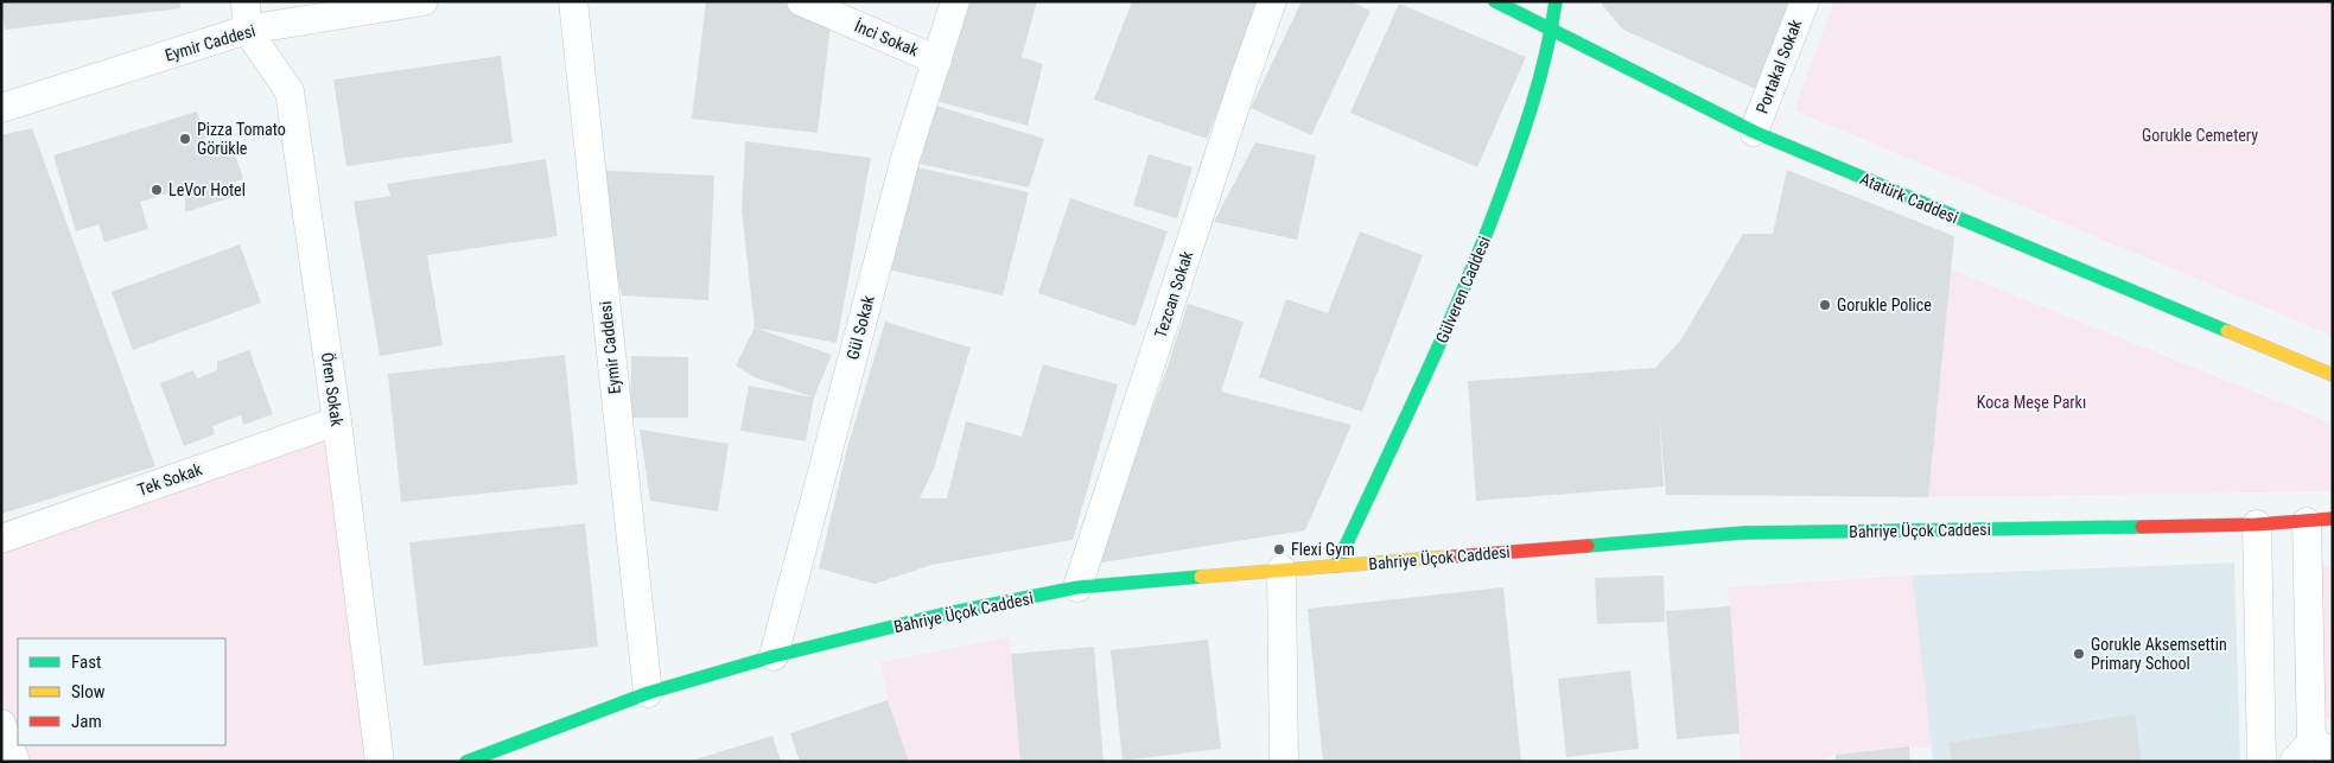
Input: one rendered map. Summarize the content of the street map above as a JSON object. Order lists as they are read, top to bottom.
{
  "streets": {
    "main road": ["Atatürk Caddesi", "Gülveren Caddesi", "Bahriye Üçok Caddesi"],
    "street": [
      "İnci Sokak",
      "Eymir Caddesi",
      "Portakal Sokak",
      "Tezcan Sokak",
      "Gül Sokak",
      "Ören Sokak",
      "Tek Sokak"
    ]
  },
  "crossings": [
    ["İnci Sokak", "Gül Sokak"],
    ["Eymir Caddesi", "Ören Sokak"],
    ["Eymir Caddesi", "Bahriye Üçok Caddesi"],
    ["Portakal Sokak", "Atatürk Caddesi"],
    ["Atatürk Caddesi", "Gülveren Caddesi"],
    ["Gülveren Caddesi", "Bahriye Üçok Caddesi"],
    ["Tezcan Sokak", "Bahriye Üçok Caddesi"],
    ["Gül Sokak", "Bahriye Üçok Caddesi"],
    ["Ören Sokak", "Tek Sokak"]
  ],
  "parks": ["Gorukle Cemetery", "Koca Meşe Parkı"],
  "places": [
    "Pizza Tomato Görükle",
    "LeVor Hotel",
    "Gorukle Police",
    "Flexi Gym",
    "Gorukle Aksemsettin Primary School"
  ],
  "legend": ["Fast", "Slow", "Jam"]
}
